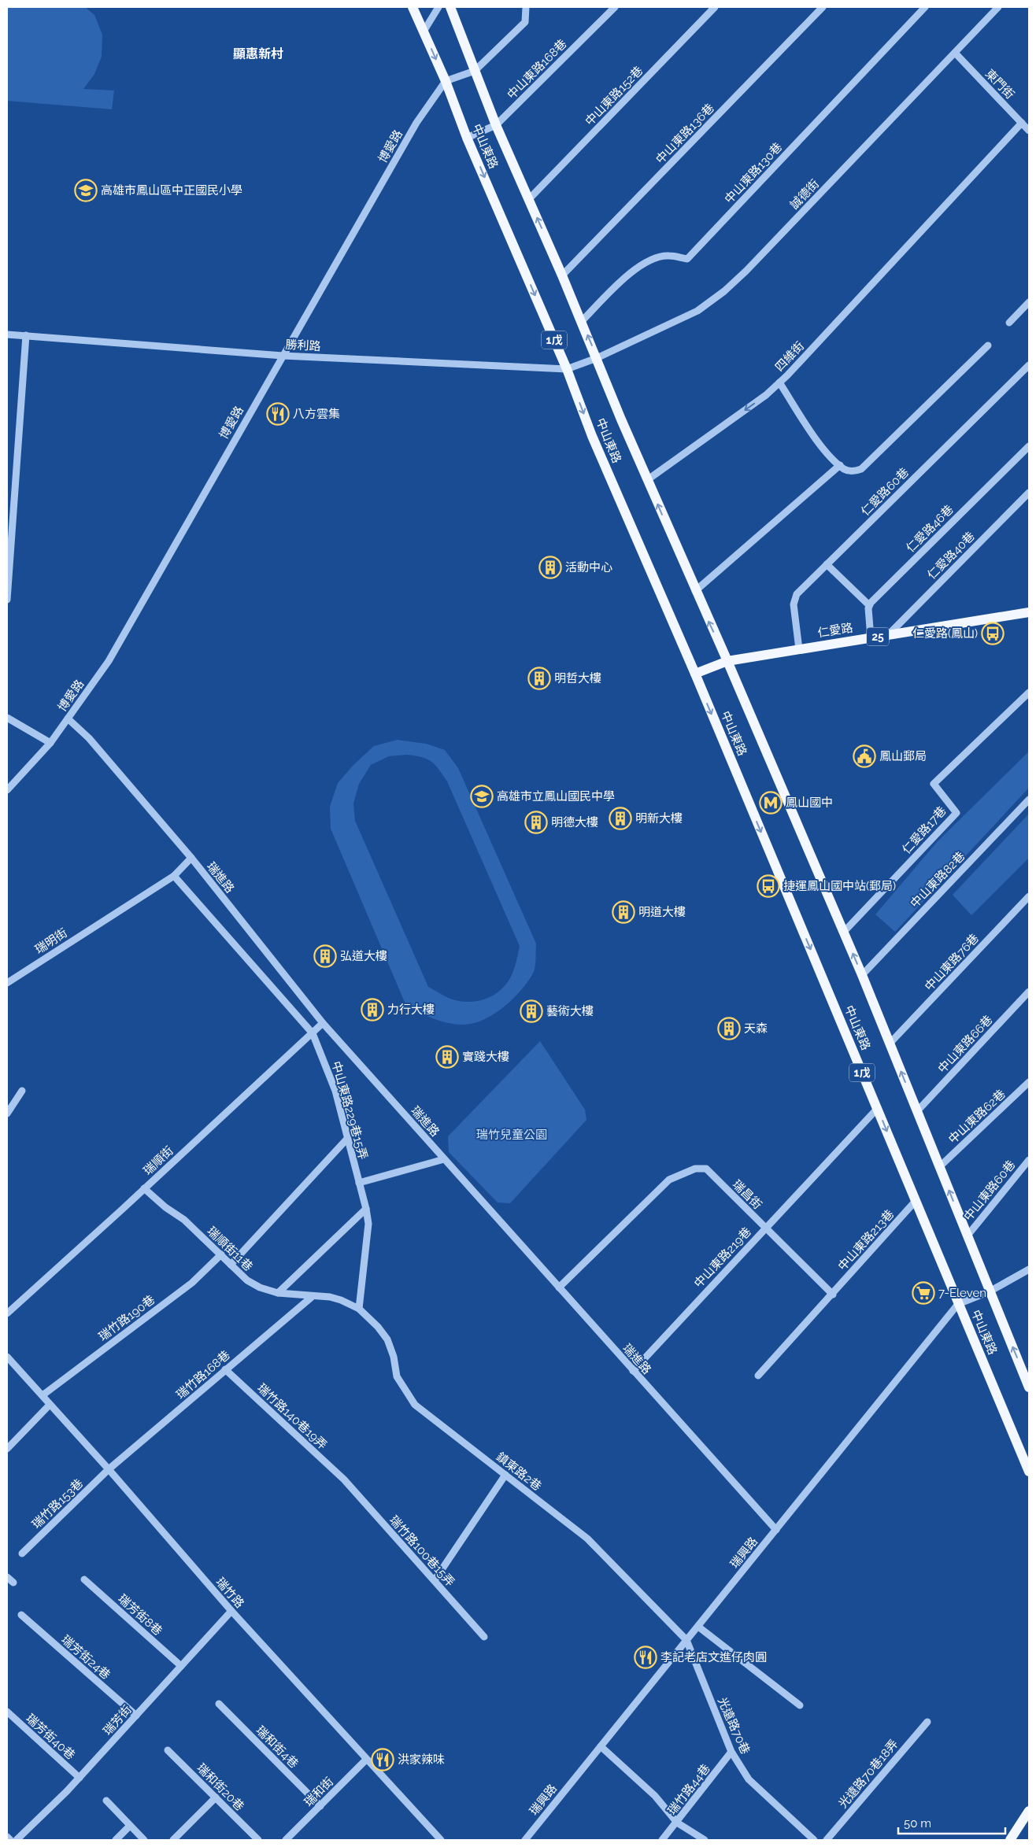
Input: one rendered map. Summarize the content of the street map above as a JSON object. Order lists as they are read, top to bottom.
{
  "streets": {
    "main road": [
      "中山東路",
      "1戊",
      "仁愛路",
      "25"
    ],
    "street": [
      "中山東路168巷",
      "東門街",
      "中山東路152巷",
      "中山東路136巷",
      "博愛路",
      "中山東路130巷",
      "誠德街",
      "勝利路",
      "四維街",
      "仁愛路60巷",
      "仁愛路46巷",
      "仁愛路40巷",
      "仁愛路17巷",
      "瑞進路",
      "中山東路82巷",
      "瑞明街",
      "中山東路76巷",
      "中山東路66巷",
      "中山東路229巷15弄",
      "中山東路62巷",
      "瑞順街",
      "中山東路60巷",
      "瑞昌街",
      "中山東路213巷",
      "瑞順街11巷",
      "中山東路219巷",
      "瑞竹路190巷",
      "瑞竹路168巷",
      "瑞竹路140巷19弄",
      "鎮東路2巷",
      "瑞竹路153巷",
      "瑞竹路100巷15弄",
      "瑞興路",
      "瑞竹路",
      "瑞芳街8巷",
      "瑞芳街24巷",
      "瑞芳街",
      "光遠路70巷",
      "瑞芳街40巷",
      "瑞和街4巷",
      "光遠路70巷18弄",
      "瑞和街20巷",
      "瑞竹路44巷",
      "瑞和街"
    ]
  },
  "crossings": [
    ["中山東路168巷", "中山東路"],
    ["東門街", "誠德街"],
    ["東門街", "四維街"],
    ["中山東路152巷", "中山東路"],
    ["中山東路136巷", "中山東路"],
    ["博愛路", "中山東路"],
    ["博愛路", "勝利路"],
    ["博愛路", "瑞進路"],
    ["中山東路", "中山東路130巷"],
    ["中山東路", "誠德街"],
    ["中山東路", "勝利路"],
    ["中山東路", "仁愛路"],
    ["中山東路", "仁愛路17巷"],
    ["中山東路", "中山東路82巷"],
    ["中山東路", "中山東路76巷"],
    ["中山東路", "中山東路66巷"],
    ["中山東路", "中山東路62巷"],
    ["中山東路", "中山東路60巷"],
    ["中山東路", "中山東路213巷"],
    ["中山東路", "中山東路219巷"],
    ["中山東路", "瑞興路"],
    ["誠德街", "勝利路"],
    ["仁愛路60巷", "仁愛路"],
    ["仁愛路40巷", "仁愛路"],
    ["瑞進路", "瑞明街"],
    ["瑞進路", "瑞順街"],
    ["瑞進路", "瑞昌街"],
    ["瑞進路", "中山東路219巷"],
    ["瑞進路", "瑞興路"],
    ["瑞明街", "中山東路229巷15弄"],
    ["中山東路229巷15弄", "瑞順街"],
    ["中山東路229巷15弄", "瑞順街11巷"],
    ["中山東路229巷15弄", "鎮東路2巷"],
    ["瑞順街", "瑞順街11巷"],
    ["瑞昌街", "中山東路213巷"],
    ["瑞昌街", "中山東路219巷"],
    ["瑞順街11巷", "瑞竹路190巷"],
    ["瑞順街11巷", "瑞竹路168巷"],
    ["瑞順街11巷", "鎮東路2巷"],
    ["瑞竹路190巷", "瑞竹路"],
    ["瑞竹路168巷", "瑞竹路140巷19弄"],
    ["瑞竹路168巷", "瑞竹路153巷"],
    ["瑞竹路168巷", "瑞竹路"],
    ["瑞竹路140巷19弄", "瑞竹路100巷15弄"],
    ["鎮東路2巷", "瑞興路"],
    ["鎮東路2巷", "光遠路70巷"],
    ["瑞竹路153巷", "瑞竹路"],
    ["瑞興路", "光遠路70巷"],
    ["瑞竹路", "瑞芳街"],
    ["瑞竹路", "瑞和街"],
    ["瑞芳街8巷", "瑞芳街"],
    ["瑞芳街24巷", "瑞芳街"],
    ["瑞芳街", "瑞芳街40巷"],
    ["光遠路70巷", "瑞竹路44巷"],
    ["瑞和街4巷", "瑞和街"]
  ],
  "districts": ["顯惠新村"],
  "parks": ["瑞竹兒童公園"],
  "places": {
    "school or university": ["高雄市鳳山區中正國民小學", "高雄市立鳳山國民中學"],
    "restaurant": ["八方雲集", "李記老店文進仔肉圓", "洪家辣味"],
    "building": [
      "活動中心",
      "明哲大樓",
      "明新大樓",
      "明德大樓",
      "明道大樓",
      "弘道大樓",
      "力行大樓",
      "藝術大樓",
      "天森",
      "實踐大樓"
    ],
    "bus stop": ["仁愛路(鳳山)", "捷運鳳山國中站(郵局)"],
    "public building": ["鳳山郵局"],
    "metro station": ["鳳山國中"],
    "supermarket": ["7-Eleven"]
  },
  "scale_bar": "50 m"
}
